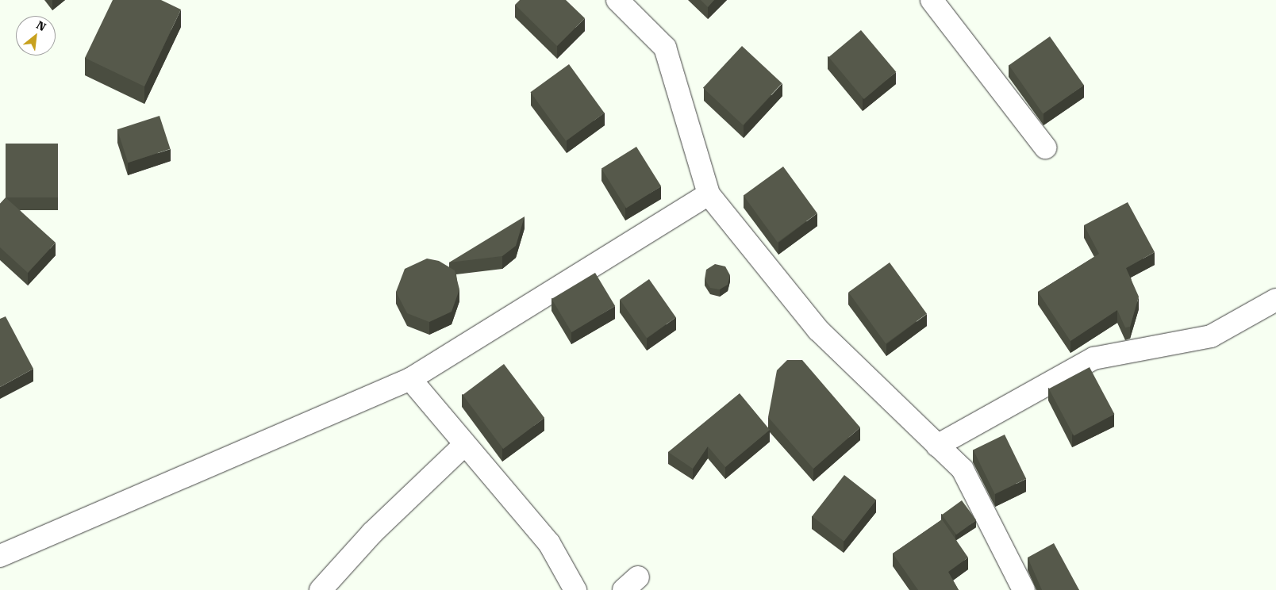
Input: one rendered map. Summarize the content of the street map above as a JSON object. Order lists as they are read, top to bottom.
{
  "north": "top right"
}
